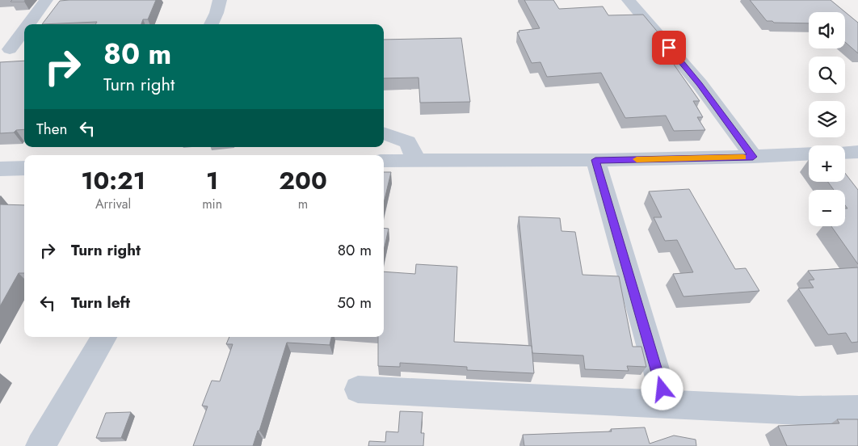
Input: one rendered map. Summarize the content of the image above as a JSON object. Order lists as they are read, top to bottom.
{
  "page": {
    "map_buttons": ["+", "−"],
    "turn": ["80 m", "Turn right"],
    "then": "Then",
    "eta": [
      "10:21",
      "Arrival",
      "1",
      "min",
      "200",
      "m"
    ],
    "list": [
      {
        "name": "Turn right",
        "value": "80 m"
      },
      {
        "name": "Turn left",
        "value": "50 m"
      }
    ]
  }
}
